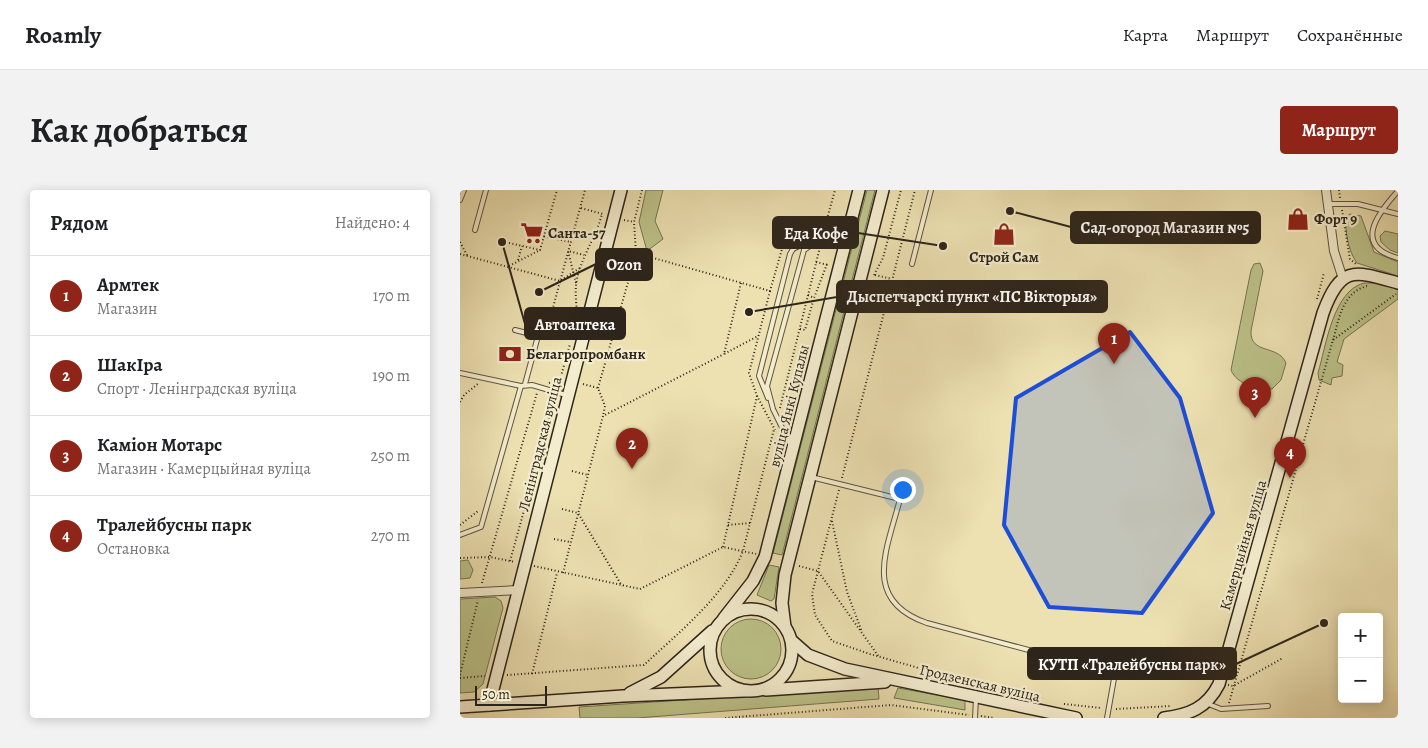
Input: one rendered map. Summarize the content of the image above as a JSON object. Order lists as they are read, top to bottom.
{
  "streets": {
    "main road": [
      "вуліца Янкі Купалы",
      "Ленінградская вуліца",
      "Камерцыйная вуліца",
      "Гродзенская вуліца"
    ]
  },
  "crossings": [
    ["вуліца Янкі Купалы", "Гродзенская вуліца"]
  ],
  "places": {
    "other": [
      "Сад-огород Магазин №5",
      "Автоаптека",
      "Еда Кофе",
      "Ozon",
      "Дыспетчарскі пункт «ПС Вікторыя»",
      "КУТП «Тралейбусны парк»"
    ],
    "shop": ["Форт 9", "Строй Сам"],
    "supermarket": ["Санта-57"],
    "bank": ["Белагропромбанк"]
  },
  "scale_bar": "50 m",
  "page": {
    "header": "Roamly",
    "nav": ["Карта", "Маршрут", "Сохранённые"],
    "title": "Как добраться",
    "buttons": "Маршрут",
    "heading": ["Рядом", "Найдено: 4"],
    "list": [
      {
        "mark": "1",
        "name": "Армтек",
        "note": "Магазин",
        "value": "170 m"
      },
      {
        "mark": "2",
        "name": "ШакІра",
        "note": "Спорт · Ленінградская вуліца",
        "value": "190 m"
      },
      {
        "mark": "3",
        "name": "Каміон Мотарс",
        "note": "Магазин · Камерцыйная вуліца",
        "value": "250 m"
      },
      {
        "mark": "4",
        "name": "Тралейбусны парк",
        "note": "Остановка",
        "value": "270 m"
      }
    ],
    "pins": [
      "1",
      "3",
      "2",
      "4"
    ],
    "map_buttons": ["+", "−"],
    "scale": "50 m"
  }
}
